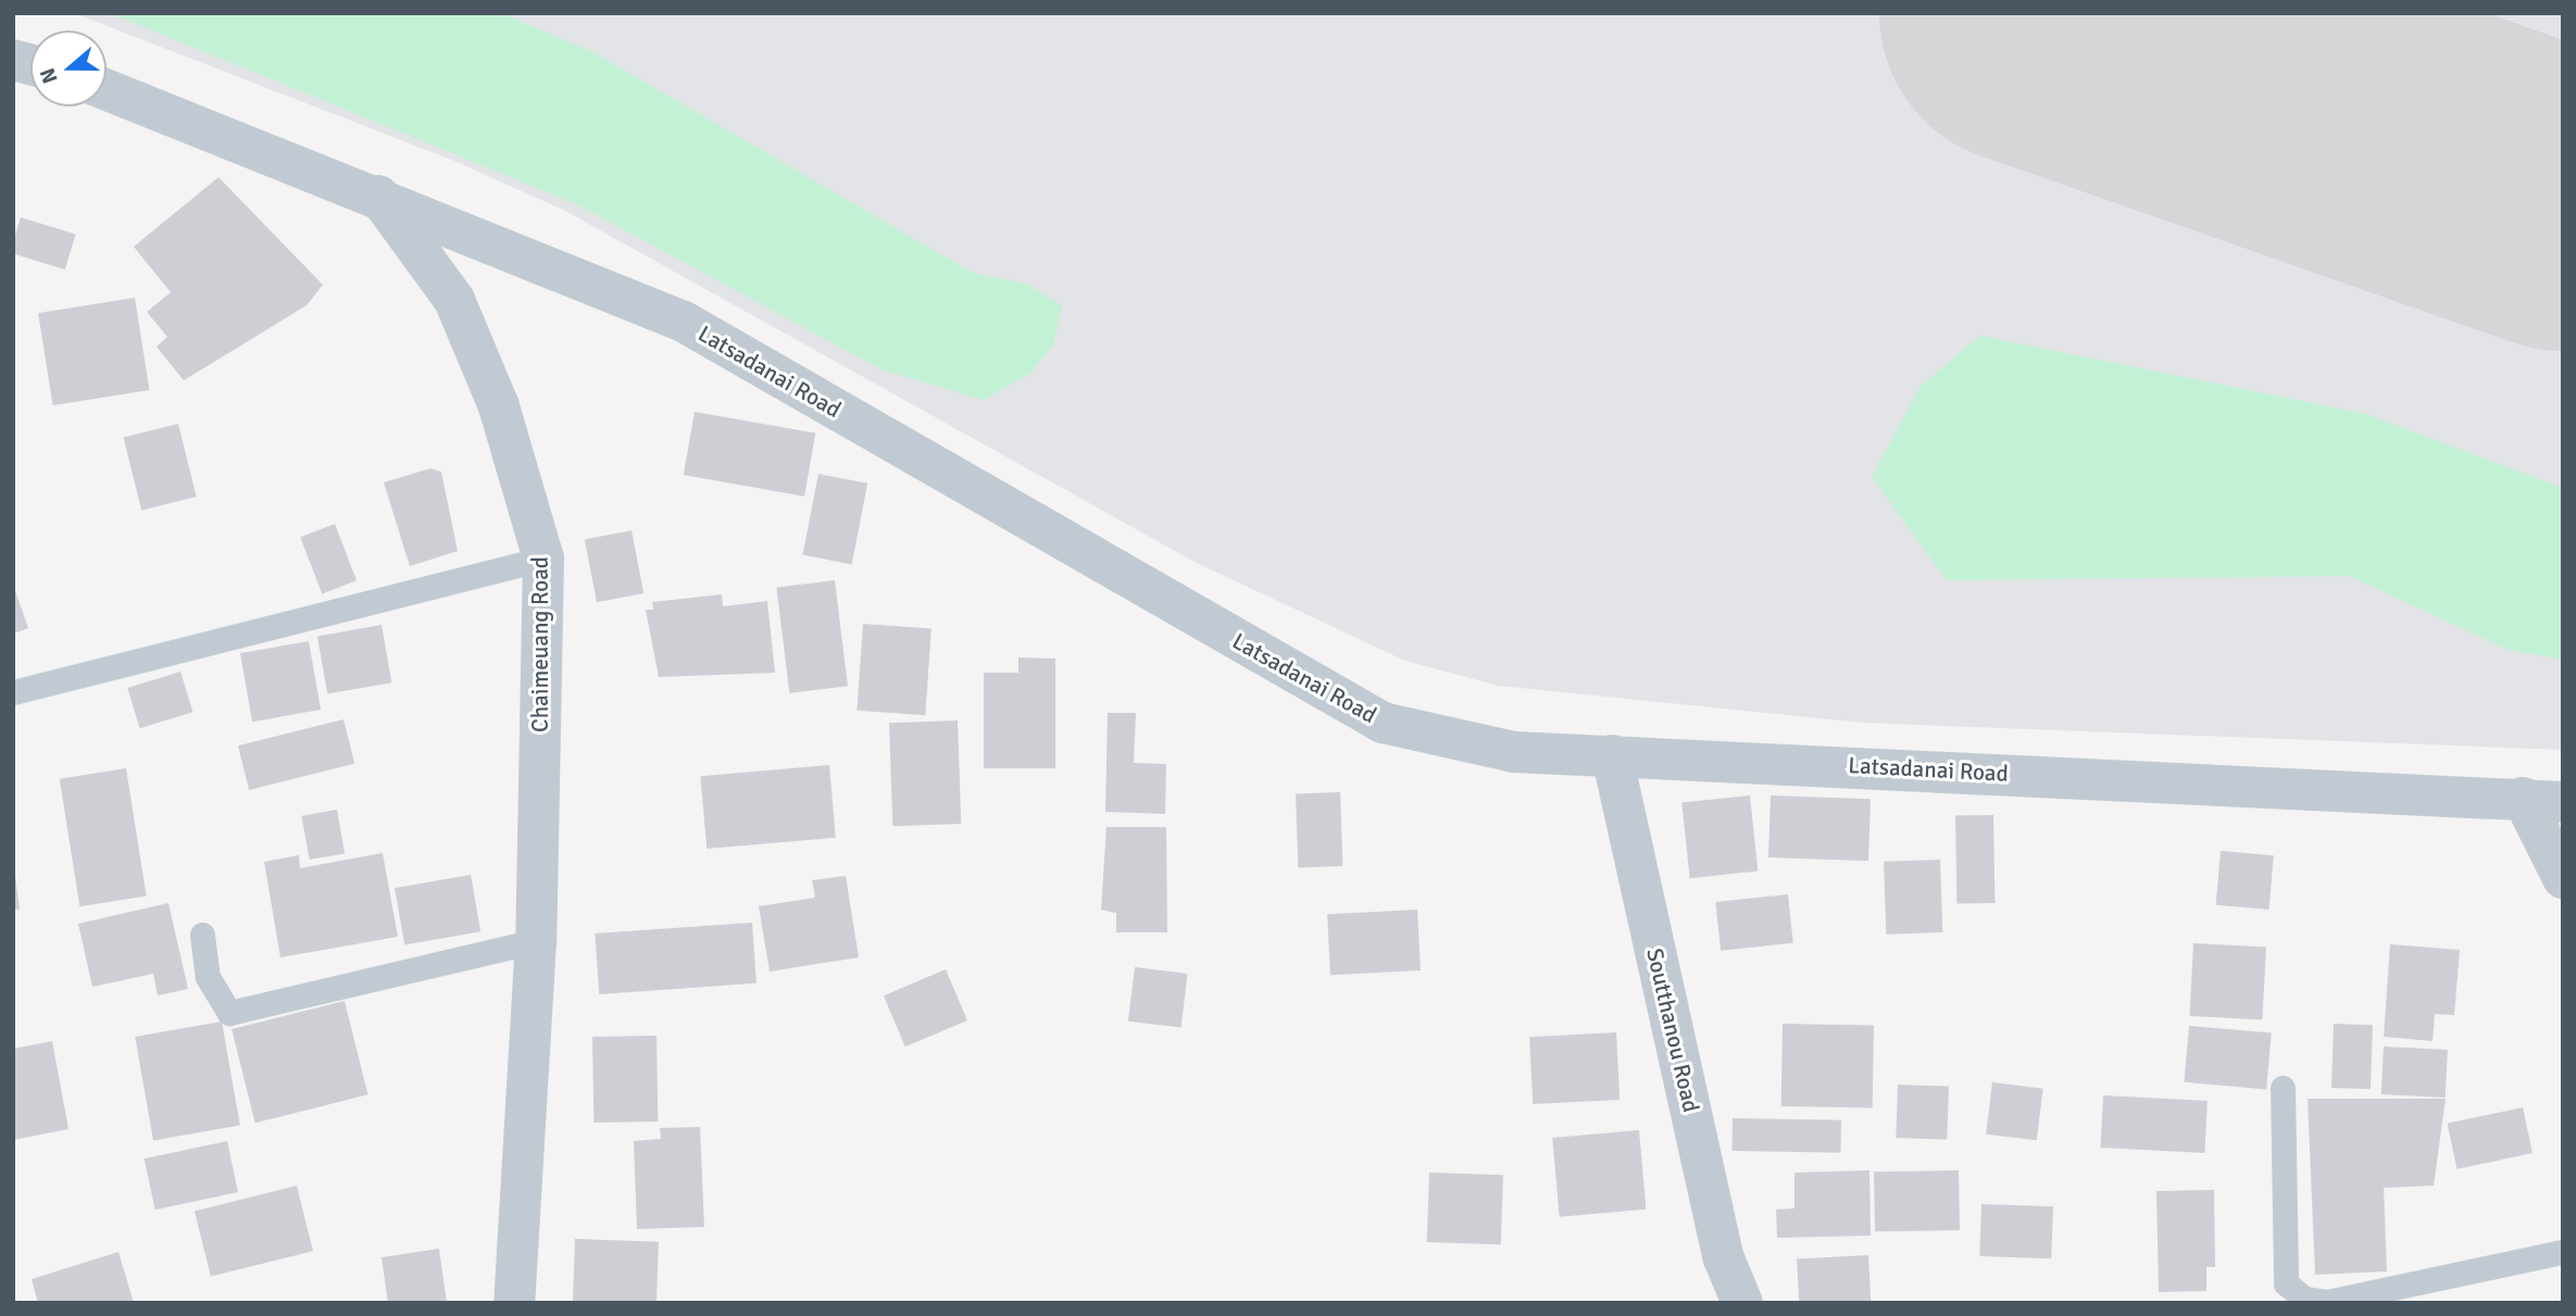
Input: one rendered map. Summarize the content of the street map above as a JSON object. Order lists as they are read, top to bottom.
{
  "streets": {
    "street": ["Latsadanai Road", "Chaimeuang Road", "Soutthanou Road"]
  },
  "crossings": [
    ["Latsadanai Road", "Chaimeuang Road"],
    ["Latsadanai Road", "Soutthanou Road"]
  ],
  "north": "left"
}
